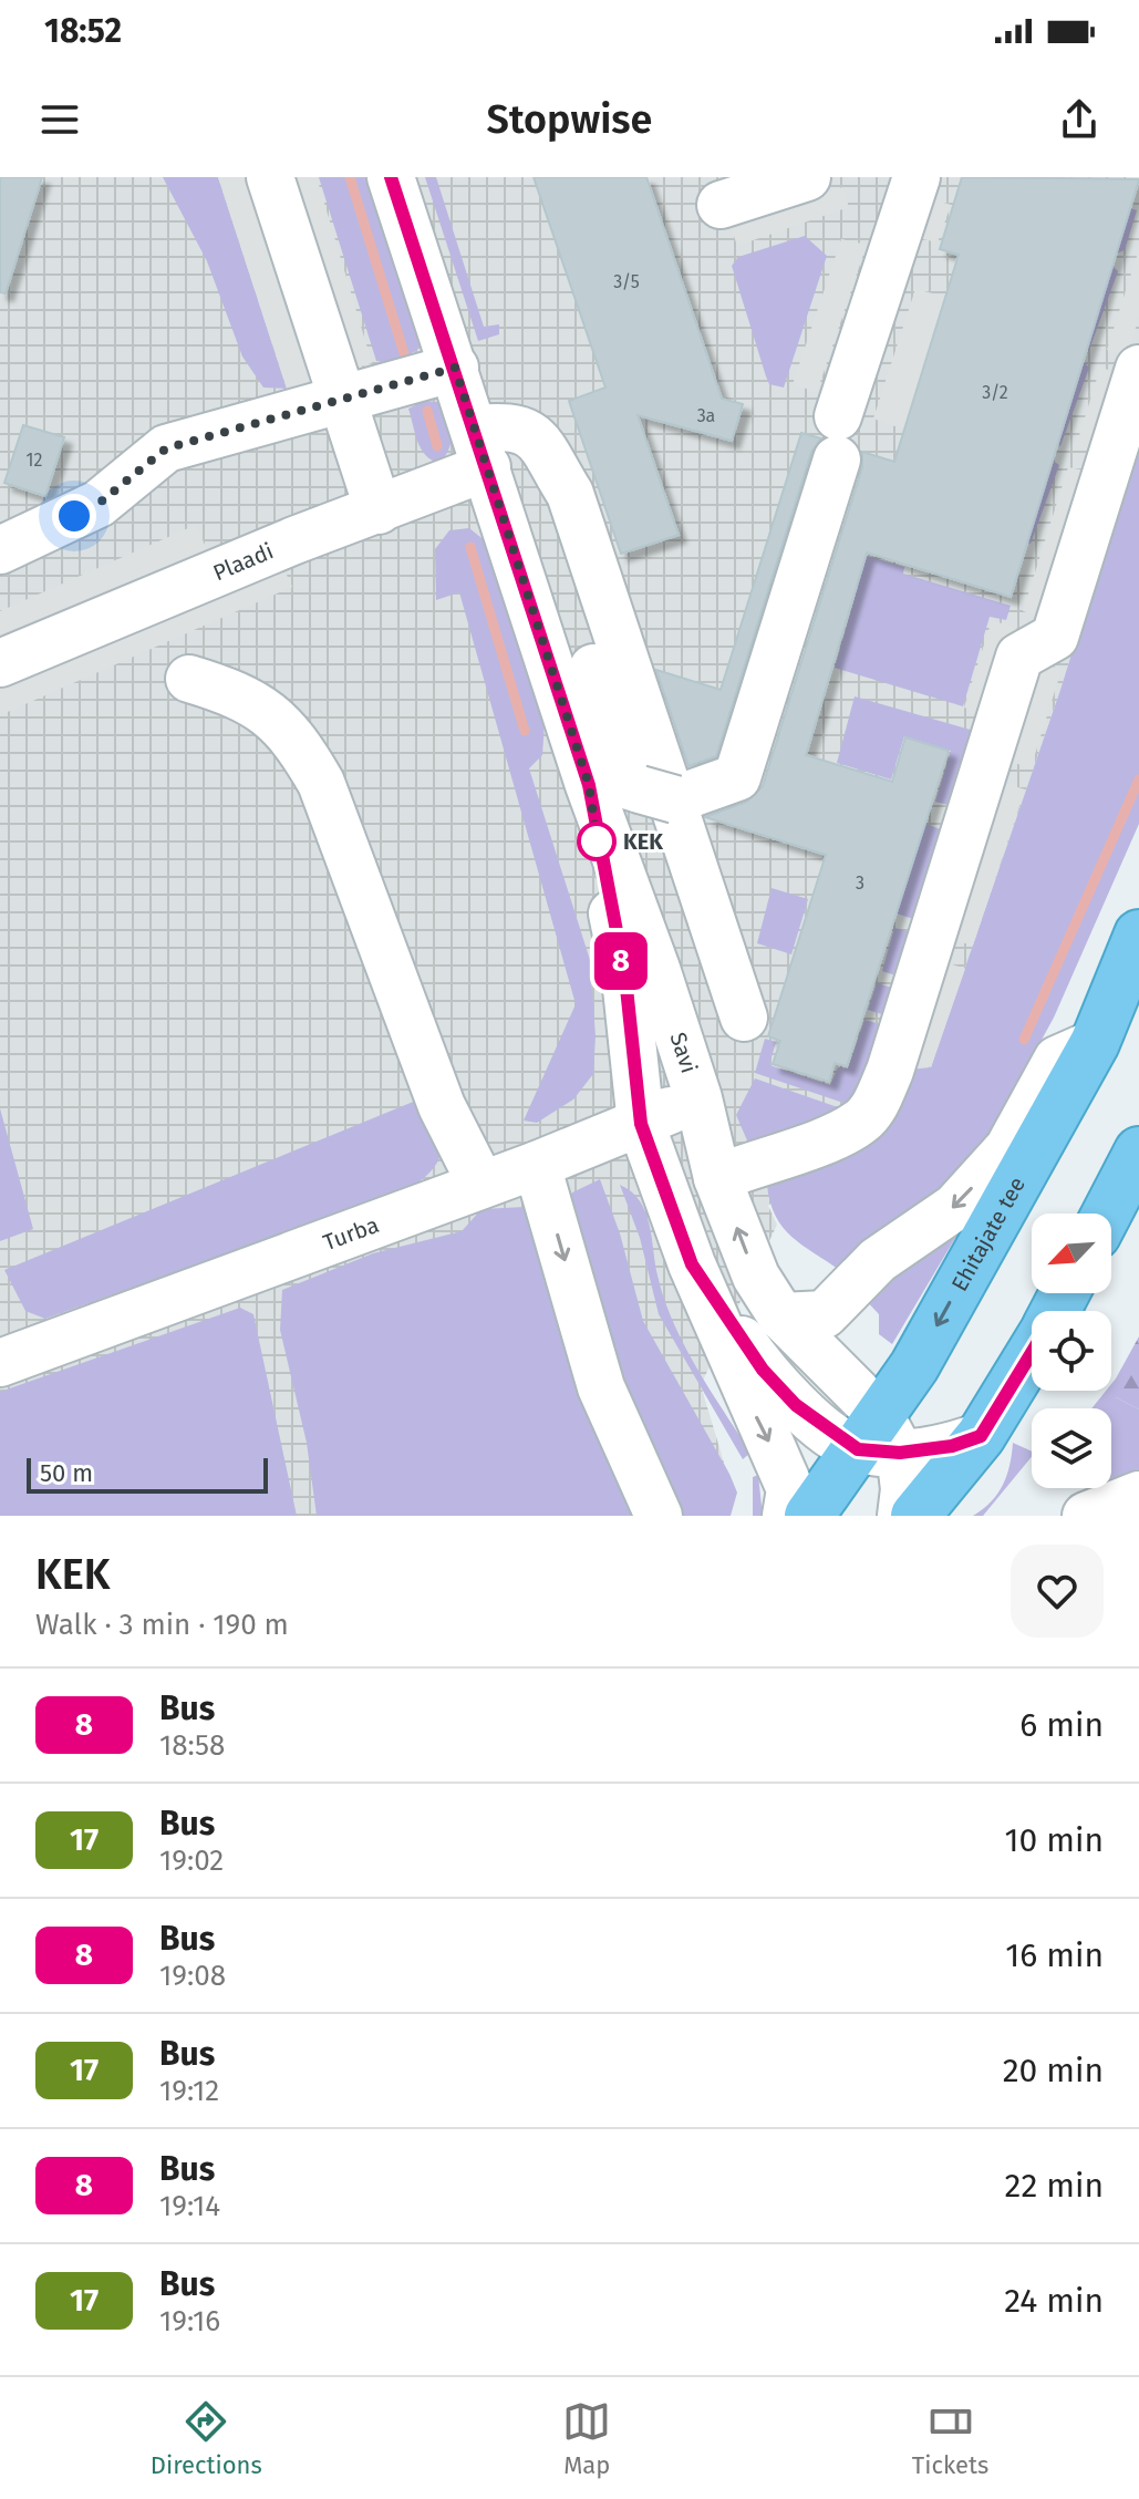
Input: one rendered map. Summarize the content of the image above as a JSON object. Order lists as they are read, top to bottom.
{
  "streets": {
    "highway": ["Ehitajate tee"],
    "street": ["Plaadi", "Savi", "Turba"]
  },
  "crossings": [
    ["Plaadi", "Savi"],
    ["Savi", "Turba"],
    ["Savi", "Ehitajate tee"]
  ],
  "places": ["KEK"],
  "lines": ["bus line 8"],
  "house_numbers": [
    "3/5",
    "3/2",
    "3a",
    "12",
    "3"
  ],
  "scale_bar": "50 m",
  "north": "bottom left",
  "page": {
    "status": "18:52",
    "header": "Stopwise",
    "on_map": "8",
    "scale": "50 m",
    "heading": ["KEK", "Walk · 3 min · 190 m"],
    "list": [
      {
        "mark": "8",
        "name": "Bus",
        "note": "18:58",
        "value": "6 min"
      },
      {
        "mark": "17",
        "name": "Bus",
        "note": "19:02",
        "value": "10 min"
      },
      {
        "mark": "8",
        "name": "Bus",
        "note": "19:08",
        "value": "16 min"
      },
      {
        "mark": "17",
        "name": "Bus",
        "note": "19:12",
        "value": "20 min"
      },
      {
        "mark": "8",
        "name": "Bus",
        "note": "19:14",
        "value": "22 min"
      },
      {
        "mark": "17",
        "name": "Bus",
        "note": "19:16",
        "value": "24 min"
      }
    ],
    "tabs": ["Directions", "Map", "Tickets"]
  }
}
